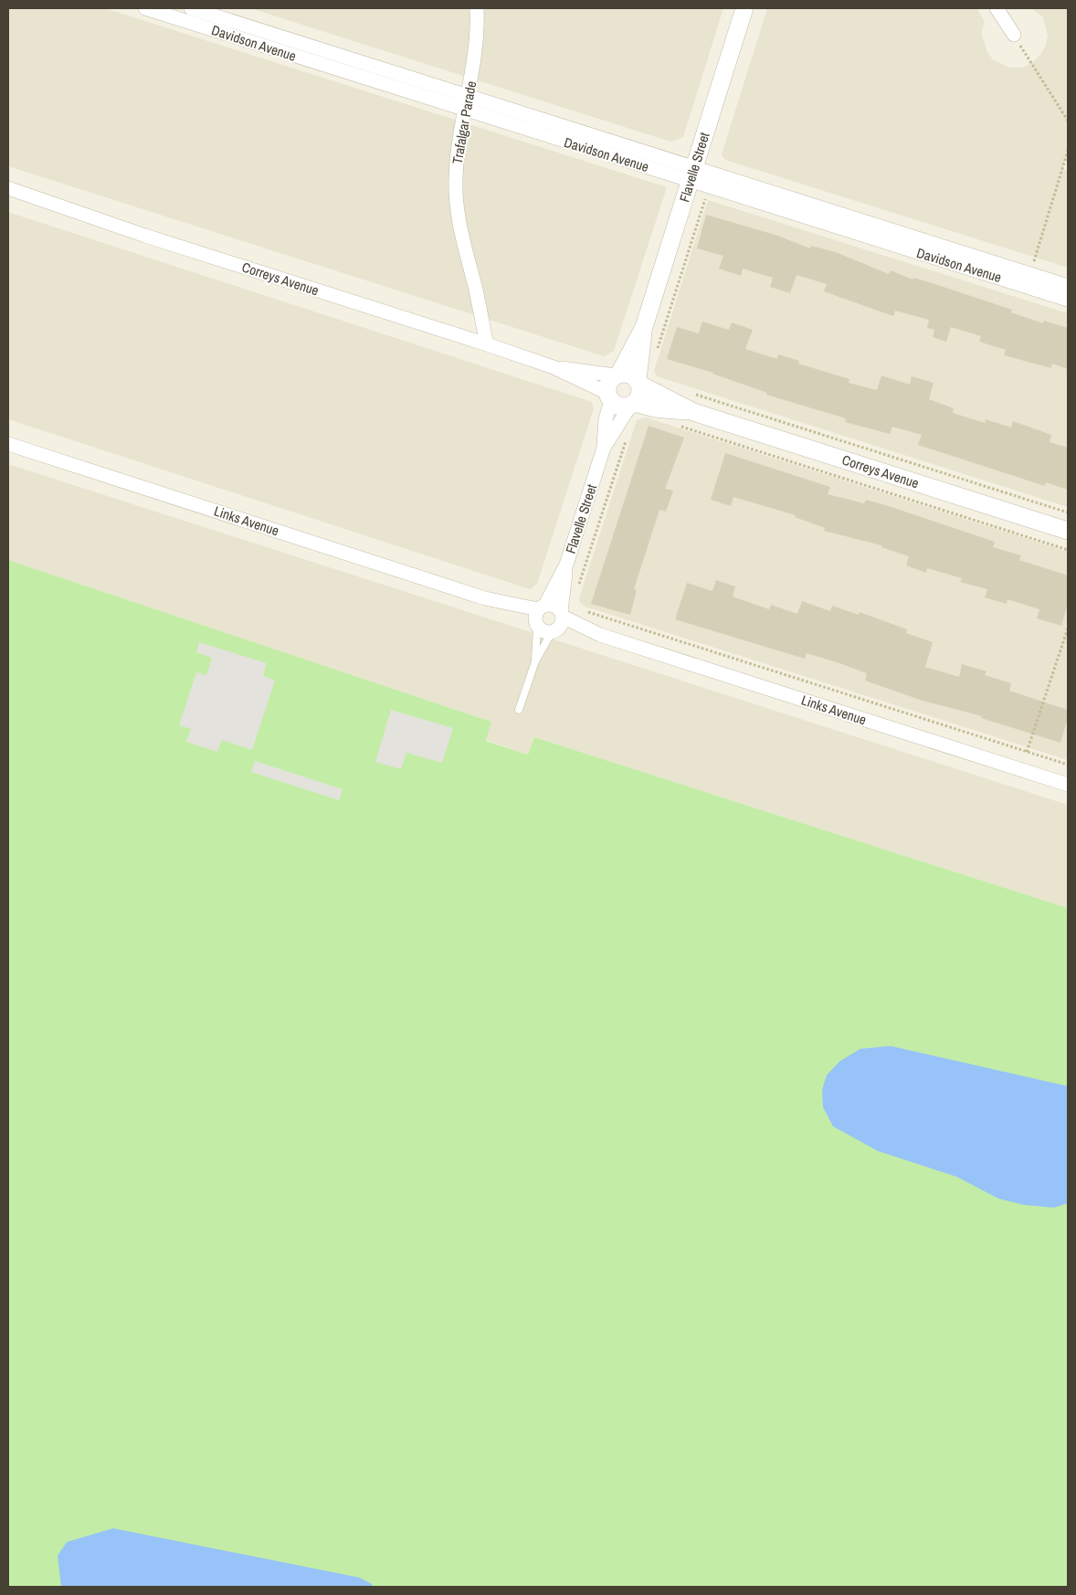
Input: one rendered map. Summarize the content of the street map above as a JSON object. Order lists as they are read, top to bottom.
{
  "streets": {
    "street": [
      "Davidson Avenue",
      "Trafalgar Parade",
      "Flavelle Street",
      "Correys Avenue",
      "Links Avenue"
    ]
  },
  "crossings": [
    ["Davidson Avenue", "Trafalgar Parade"],
    ["Davidson Avenue", "Flavelle Street"],
    ["Trafalgar Parade", "Correys Avenue"],
    ["Flavelle Street", "Correys Avenue"],
    ["Flavelle Street", "Links Avenue"]
  ]
}
